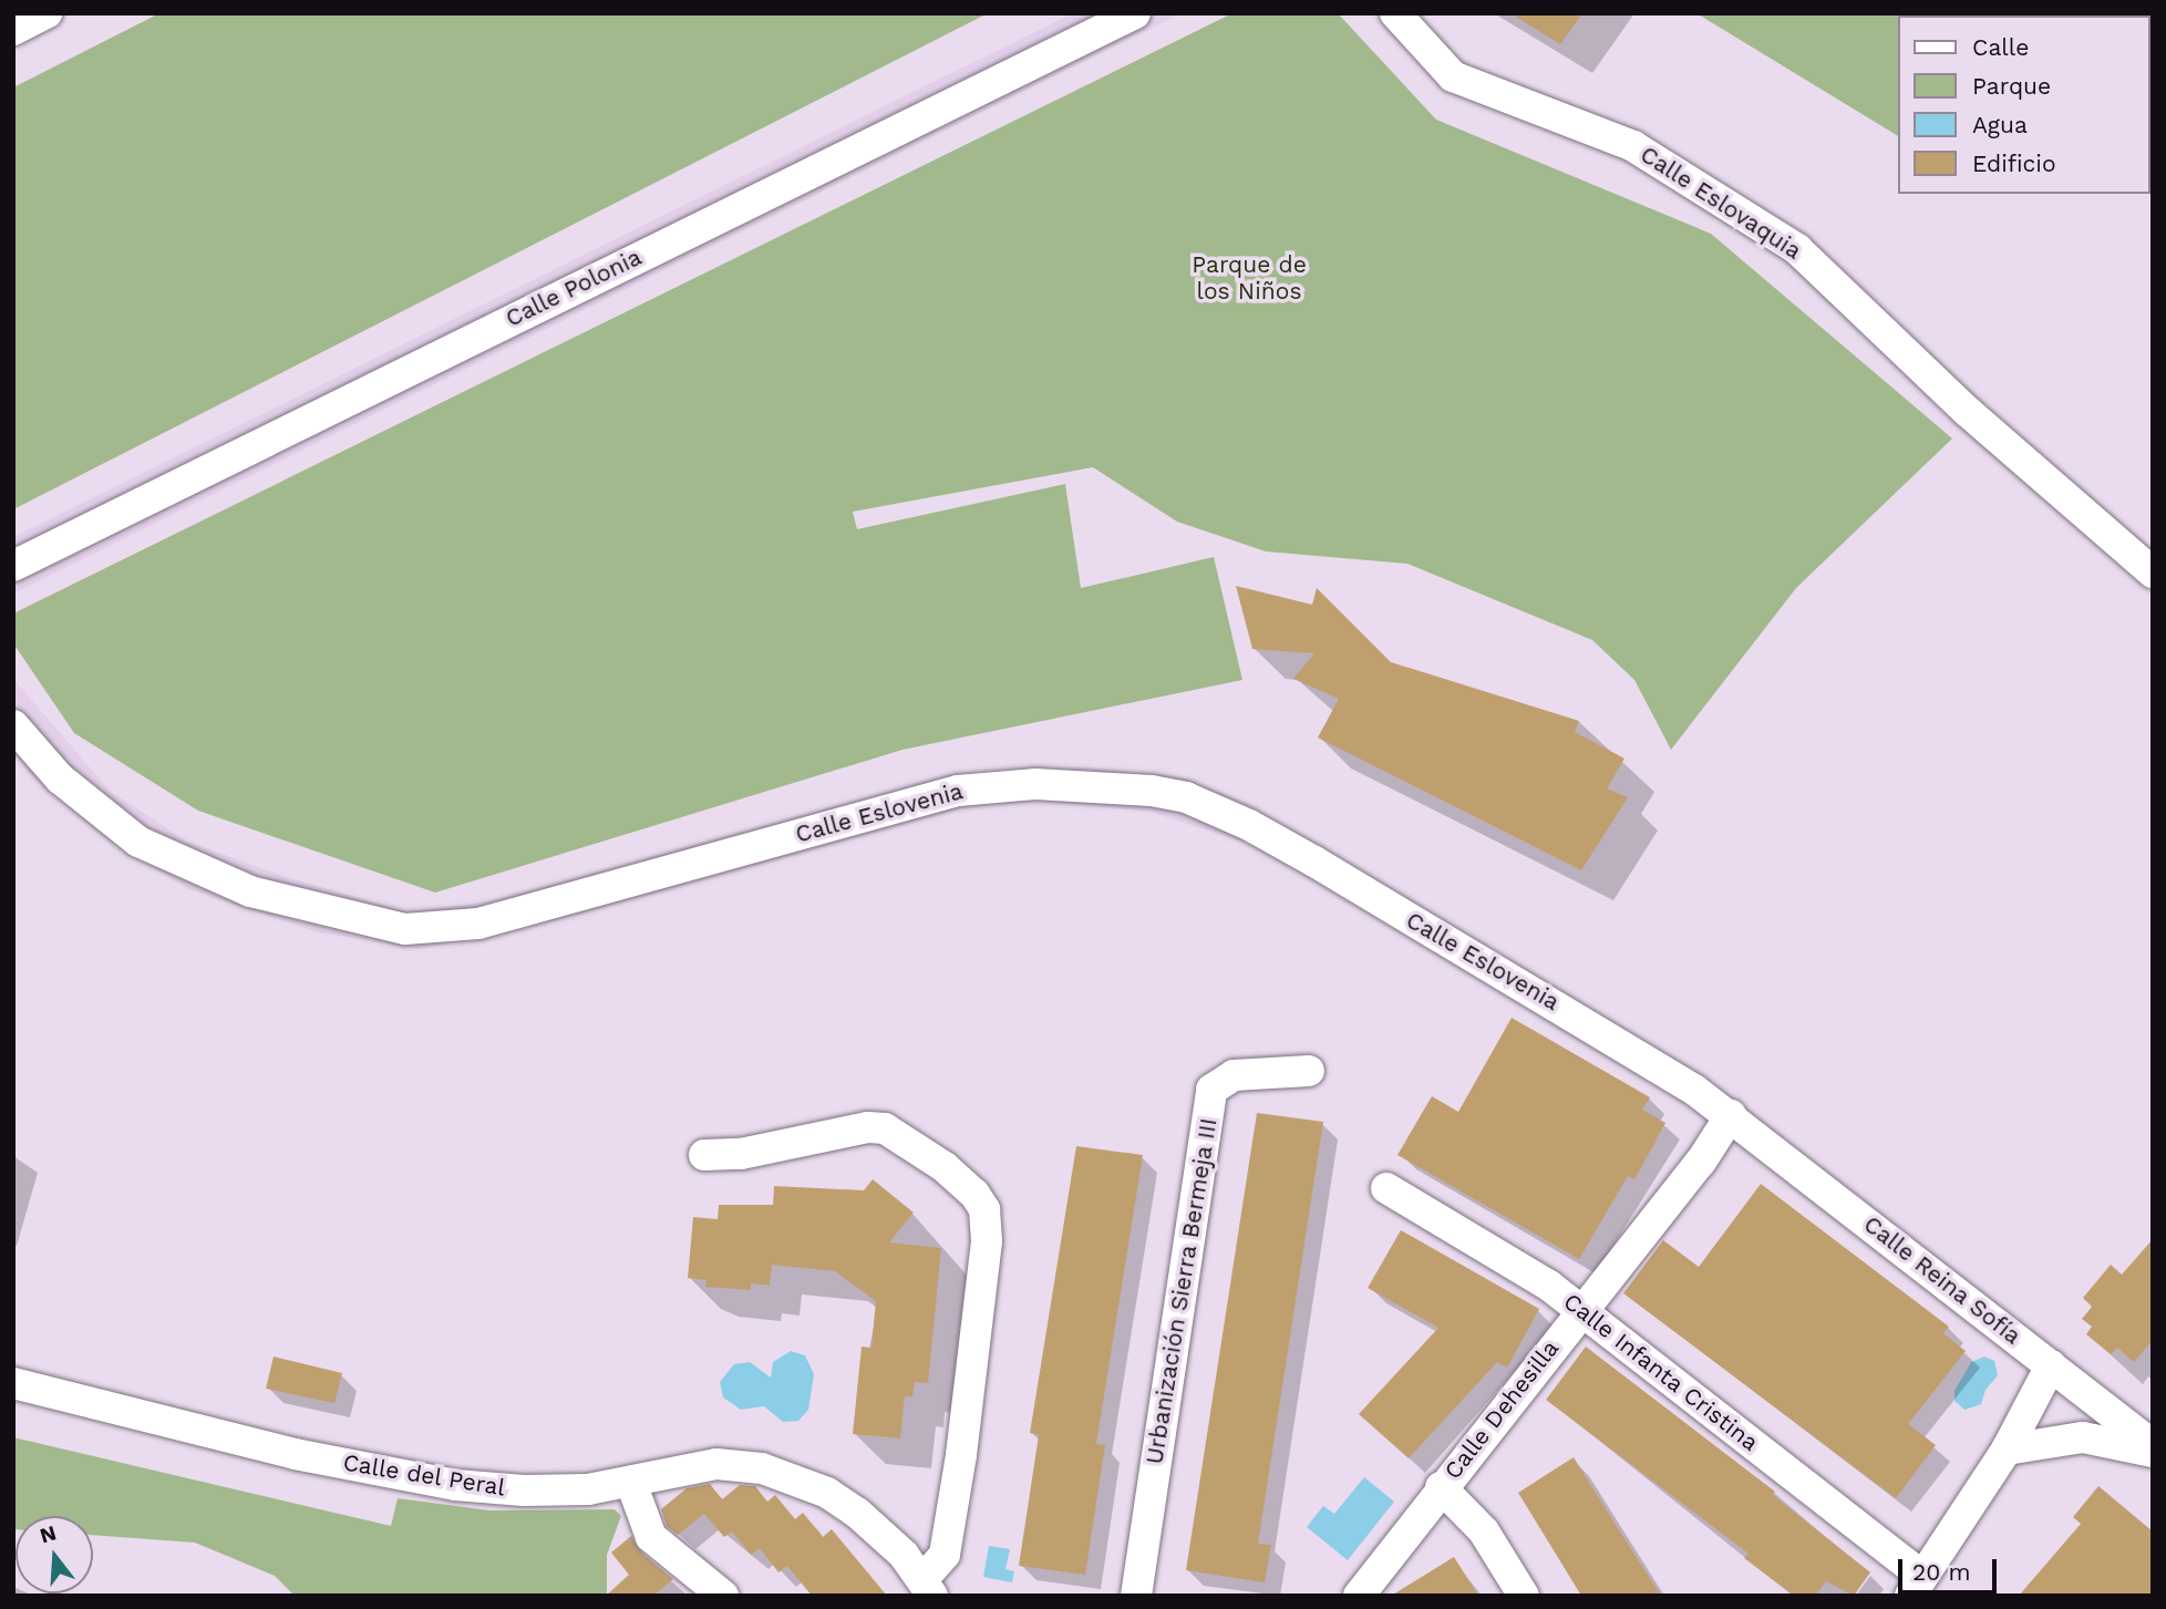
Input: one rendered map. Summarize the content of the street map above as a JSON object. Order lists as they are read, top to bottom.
{
  "streets": {
    "street": [
      "Calle Eslovaquia",
      "Calle Polonia",
      "Calle Eslovenia",
      "Calle Reina Sofía",
      "Urbanización Sierra Bermeja III",
      "Calle Infanta Cristina",
      "Calle Dehesilla",
      "Calle del Peral"
    ]
  },
  "crossings": [
    ["Calle Eslovenia", "Calle Reina Sofía"],
    ["Calle Eslovenia", "Calle Dehesilla"],
    ["Calle Reina Sofía", "Calle Dehesilla"],
    ["Calle Infanta Cristina", "Calle Dehesilla"]
  ],
  "parks": ["Parque de los Niños"],
  "legend": [
    "Calle",
    "Parque",
    "Agua",
    "Edificio"
  ],
  "scale_bar": "20 m",
  "north": "top"
}
